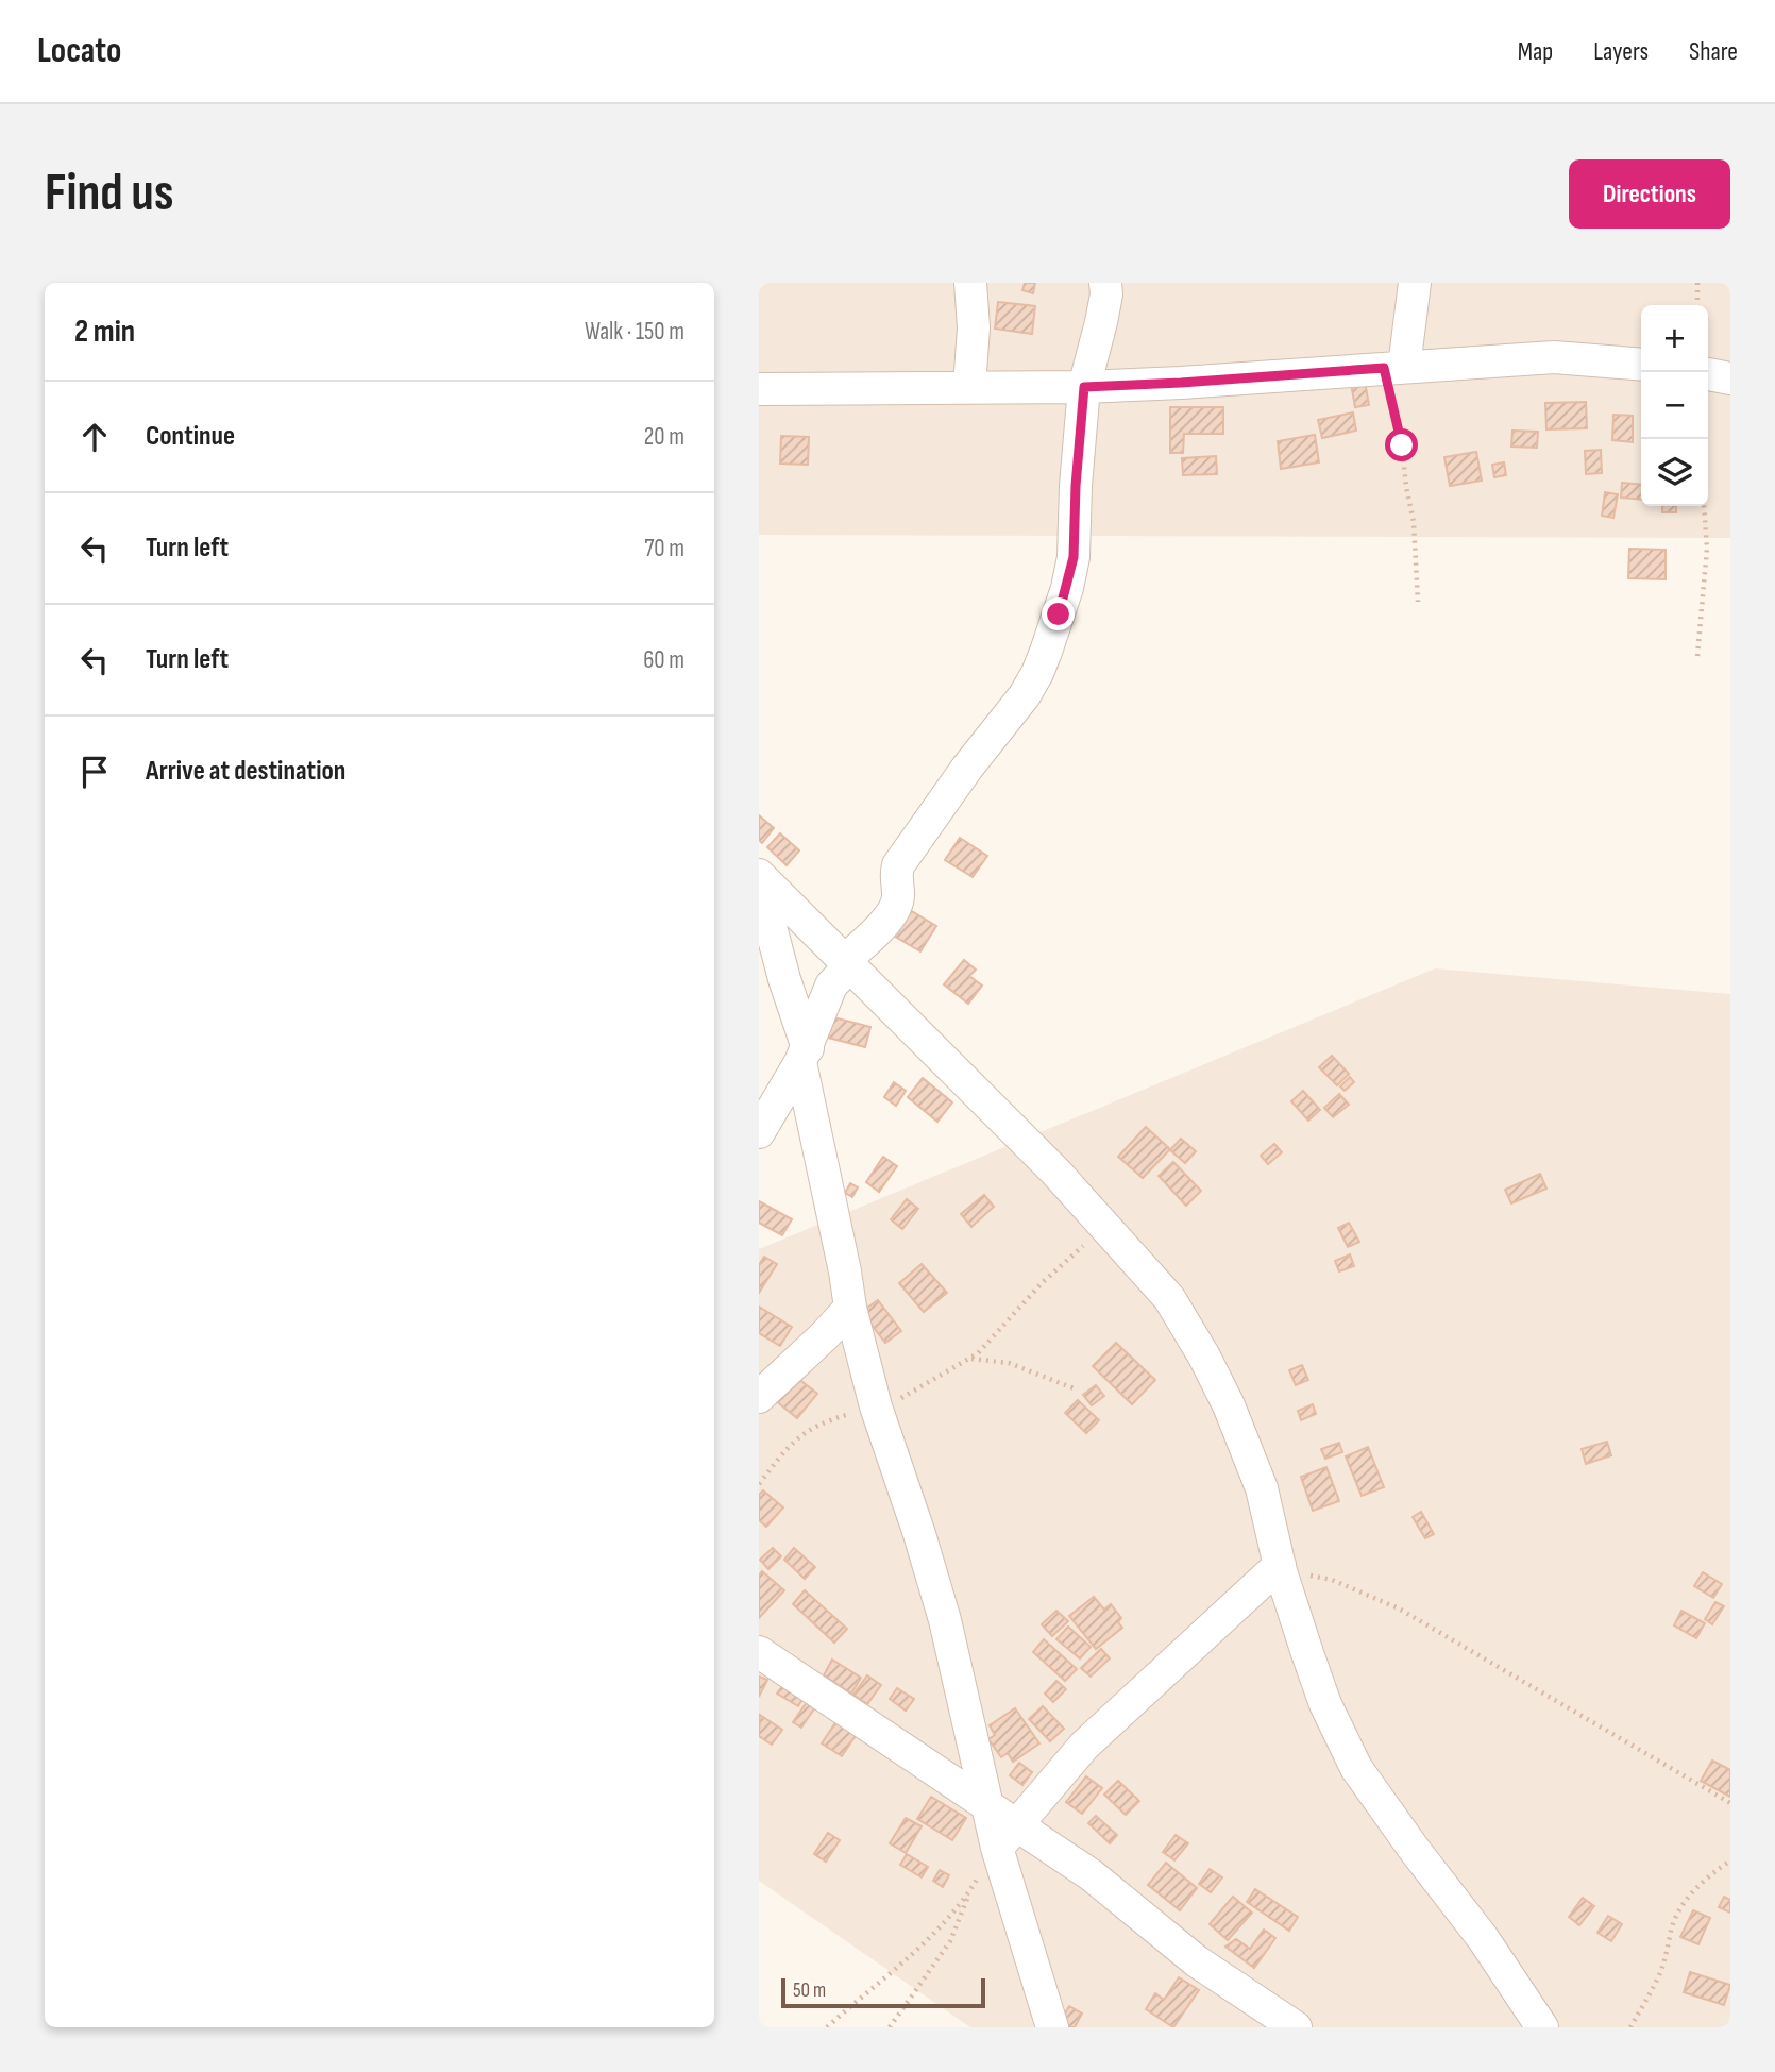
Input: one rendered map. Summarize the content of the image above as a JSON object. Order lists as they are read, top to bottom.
{
  "scale_bar": "50 m",
  "page": {
    "header": "Locato",
    "nav": ["Map", "Layers", "Share"],
    "buttons": "Directions",
    "title": "Find us",
    "heading": ["2 min", "Walk · 150 m"],
    "map_buttons": ["+", "−"],
    "list": [
      ["Continue", "20 m"],
      ["Turn left", "70 m"],
      ["Turn left", "60 m"],
      "Arrive at destination"
    ],
    "scale": "50 m"
  }
}
